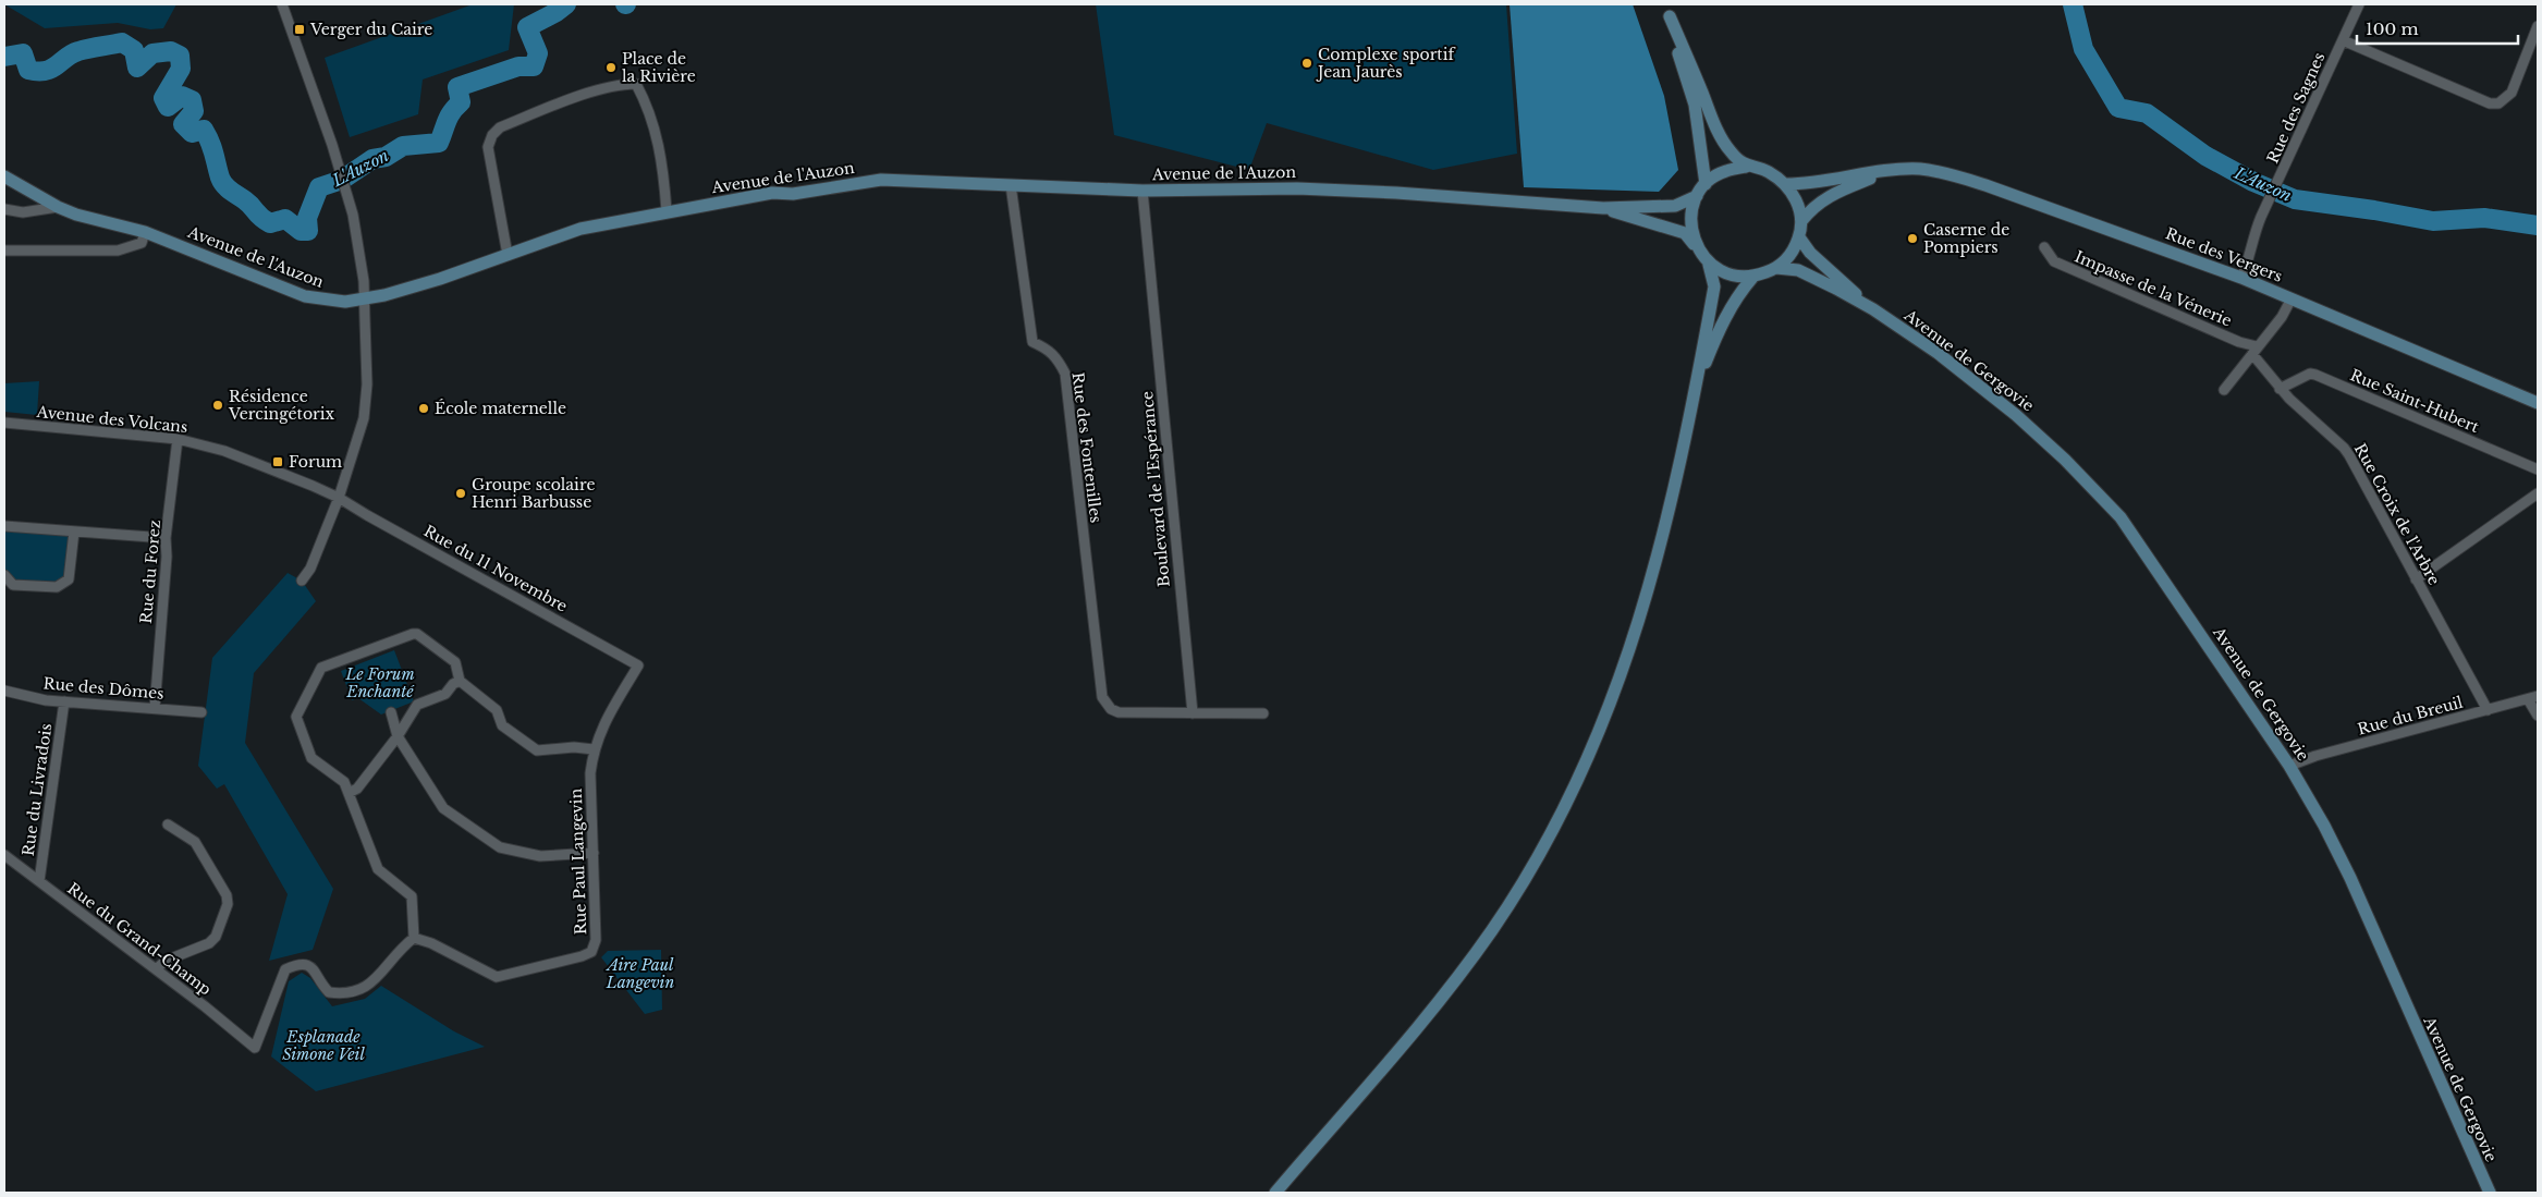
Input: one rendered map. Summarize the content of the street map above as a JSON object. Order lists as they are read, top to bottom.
{
  "streets": {
    "main road": ["Avenue de l'Auzon", "Rue des Vergers", "Avenue de Gergovie"],
    "street": [
      "Rue des Sagnes",
      "Impasse de la Vénerie",
      "Rue Saint-Hubert",
      "Avenue des Volcans",
      "Rue des Fontenilles",
      "Boulevard de l'Espérance",
      "Rue Croix de l'Arbre",
      "Rue du 11 Novembre",
      "Rue du Forez",
      "Rue des Dômes",
      "Rue du Breuil",
      "Rue du Livradois",
      "Rue Paul Langevin",
      "Rue du Grand-Champ"
    ]
  },
  "crossings": [
    ["Rue des Sagnes", "Rue des Vergers"],
    ["Avenue de l'Auzon", "Rue des Fontenilles"],
    ["Avenue de l'Auzon", "Boulevard de l'Espérance"],
    ["Impasse de la Vénerie", "Rue Croix de l'Arbre"],
    ["Avenue de Gergovie", "Rue du Breuil"],
    ["Rue Saint-Hubert", "Rue Croix de l'Arbre"],
    ["Avenue des Volcans", "Rue du 11 Novembre"],
    ["Avenue des Volcans", "Rue du Forez"],
    ["Rue des Fontenilles", "Boulevard de l'Espérance"],
    ["Rue Croix de l'Arbre", "Rue du Breuil"],
    ["Rue du 11 Novembre", "Rue Paul Langevin"],
    ["Rue du Forez", "Rue des Dômes"],
    ["Rue des Dômes", "Rue du Livradois"],
    ["Rue du Livradois", "Rue du Grand-Champ"],
    ["Rue Paul Langevin", "Rue du Grand-Champ"]
  ],
  "water": ["L'Auzon"],
  "parks": ["Le Forum Enchanté", "Aire Paul Langevin", "Esplanade Simone Veil"],
  "places": {
    "transit": ["Verger du Caire", "Forum"],
    "other": [
      "Complexe sportif Jean Jaurès",
      "Place de la Rivière",
      "Caserne de Pompiers",
      "Résidence Vercingétorix",
      "École maternelle",
      "Groupe scolaire Henri Barbusse"
    ]
  },
  "scale_bar": "100 m"
}
